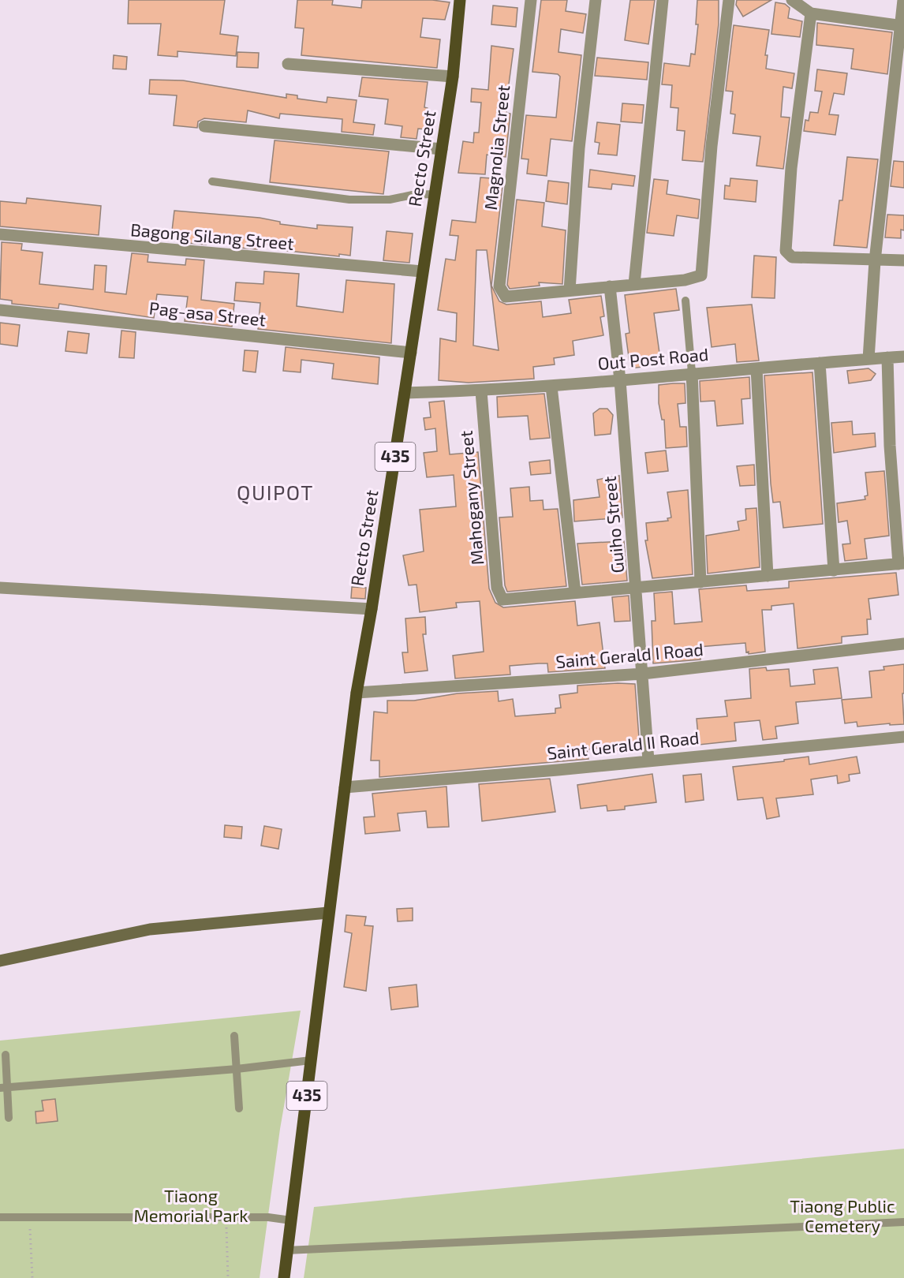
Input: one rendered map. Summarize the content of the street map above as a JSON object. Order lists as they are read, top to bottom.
{
  "streets": {
    "main road": ["Recto Street", "435"],
    "street": [
      "Magnolia Street",
      "Bagong Silang Street",
      "Pag-asa Street",
      "Out Post Road",
      "Mahogany Street",
      "Guiho Street",
      "Saint Gerald I Road",
      "Saint Gerald II Road"
    ]
  },
  "crossings": [
    ["Recto Street", "Bagong Silang Street"],
    ["Recto Street", "Pag-asa Street"],
    ["Recto Street", "Out Post Road"],
    ["Recto Street", "435"],
    ["Recto Street", "Saint Gerald I Road"],
    ["Recto Street", "Saint Gerald II Road"],
    ["Out Post Road", "Mahogany Street"],
    ["Out Post Road", "Guiho Street"],
    ["Guiho Street", "Saint Gerald I Road"],
    ["Guiho Street", "Saint Gerald II Road"]
  ],
  "districts": ["QUIPOT"],
  "parks": ["Tiaong Memorial Park", "Tiaong Public Cemetery"]
}
